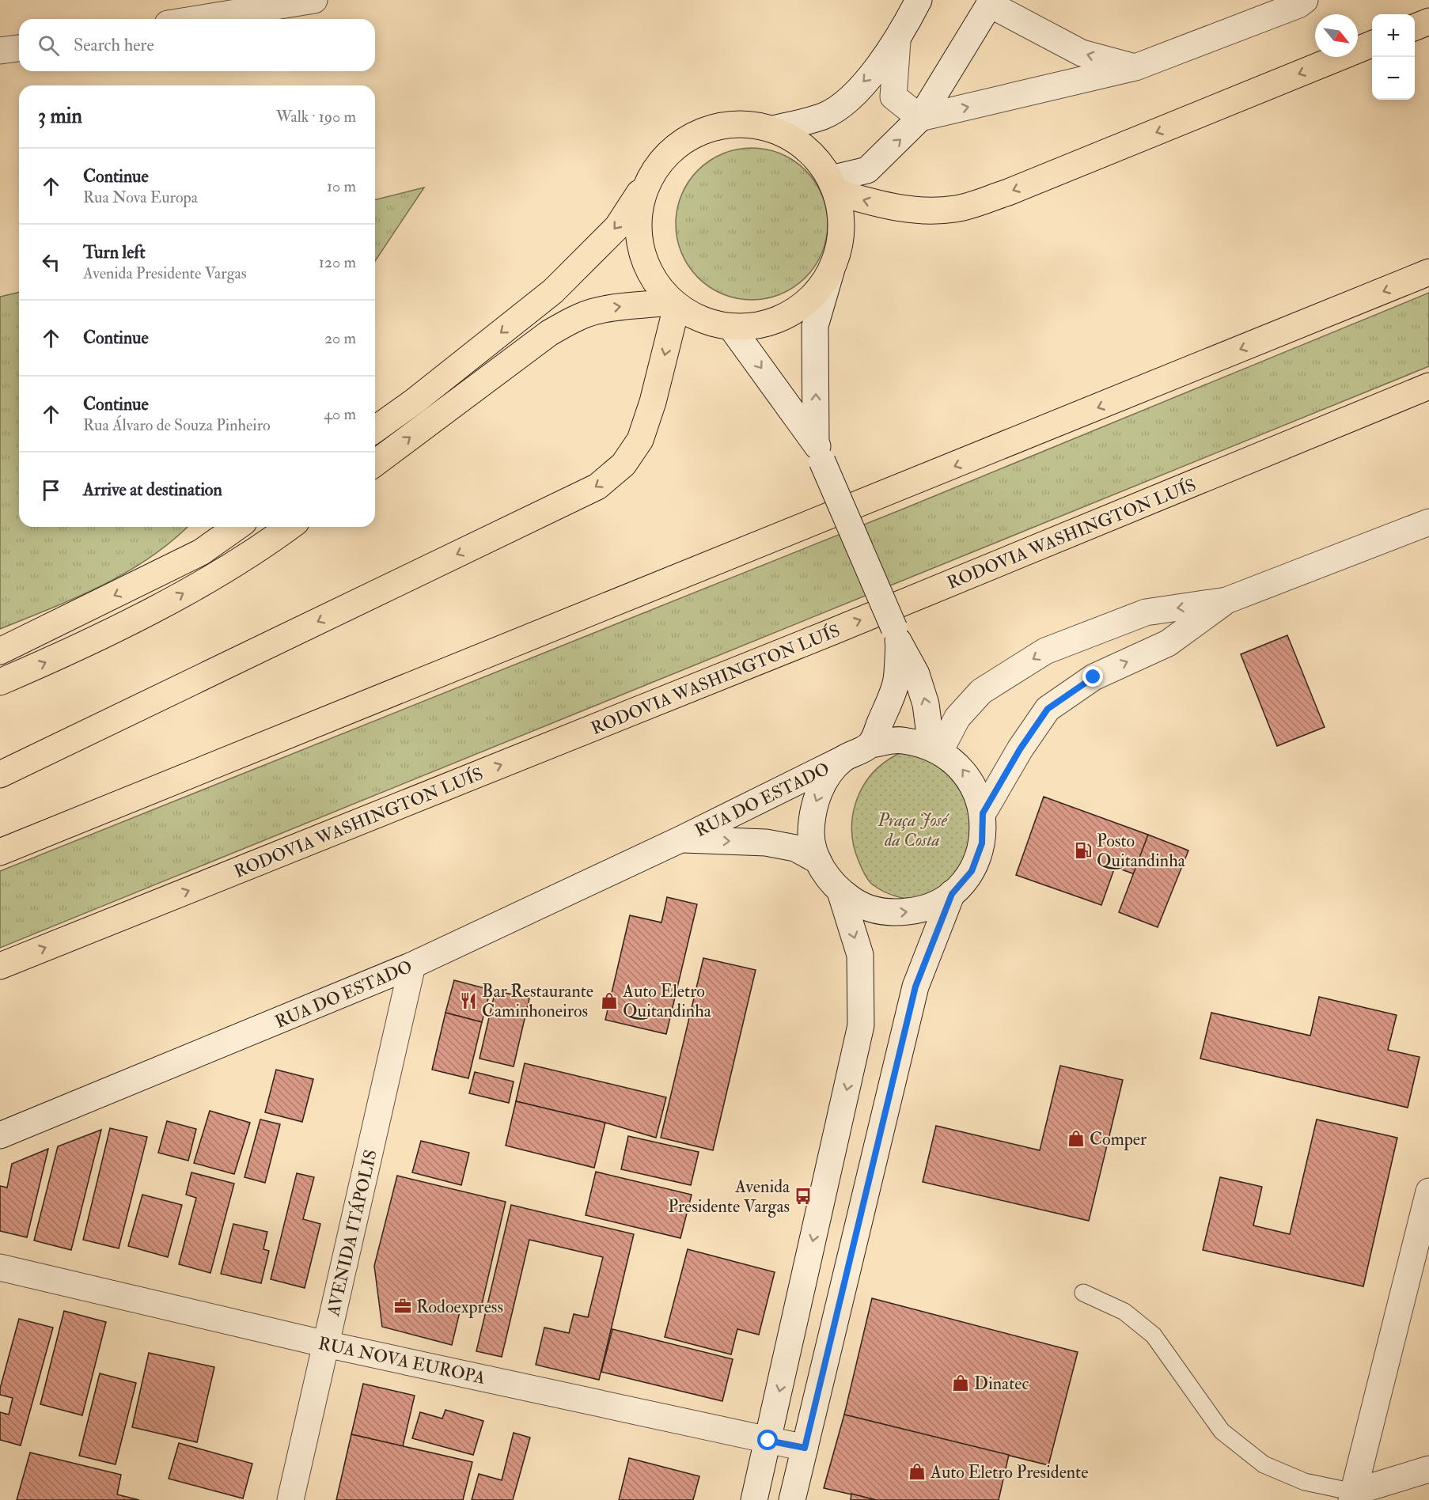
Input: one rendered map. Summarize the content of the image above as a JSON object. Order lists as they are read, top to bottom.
{
  "streets": {
    "highway": ["RODOVIA WASHINGTON LUÍS"],
    "street": ["RUA DO ESTADO", "AVENIDA ITÁPOLIS", "RUA NOVA EUROPA"]
  },
  "crossings": [
    ["RUA DO ESTADO", "AVENIDA ITÁPOLIS"],
    ["AVENIDA ITÁPOLIS", "RUA NOVA EUROPA"]
  ],
  "parks": ["Praça José da Costa"],
  "places": {
    "fuel station": ["Posto Quitandinha"],
    "restaurant": ["Bar Restaurante Caminhoneiros"],
    "shop": [
      "Auto Eletro Quitandinha",
      "Comper",
      "Dinatec",
      "Auto Eletro Presidente"
    ],
    "bus stop": ["Avenida Presidente Vargas"],
    "office": ["Rodoexpress"]
  },
  "north": "bottom right",
  "page": {
    "map_buttons": ["+", "−"],
    "search": "Search here",
    "heading": ["3 min", "Walk · 190 m"],
    "list": [
      ["Continue", "Rua Nova Europa", "10 m"],
      ["Turn left", "Avenida Presidente Vargas", "120 m"],
      ["Continue", "20 m"],
      ["Continue", "Rua Álvaro de Souza Pinheiro", "40 m"],
      "Arrive at destination"
    ]
  }
}
